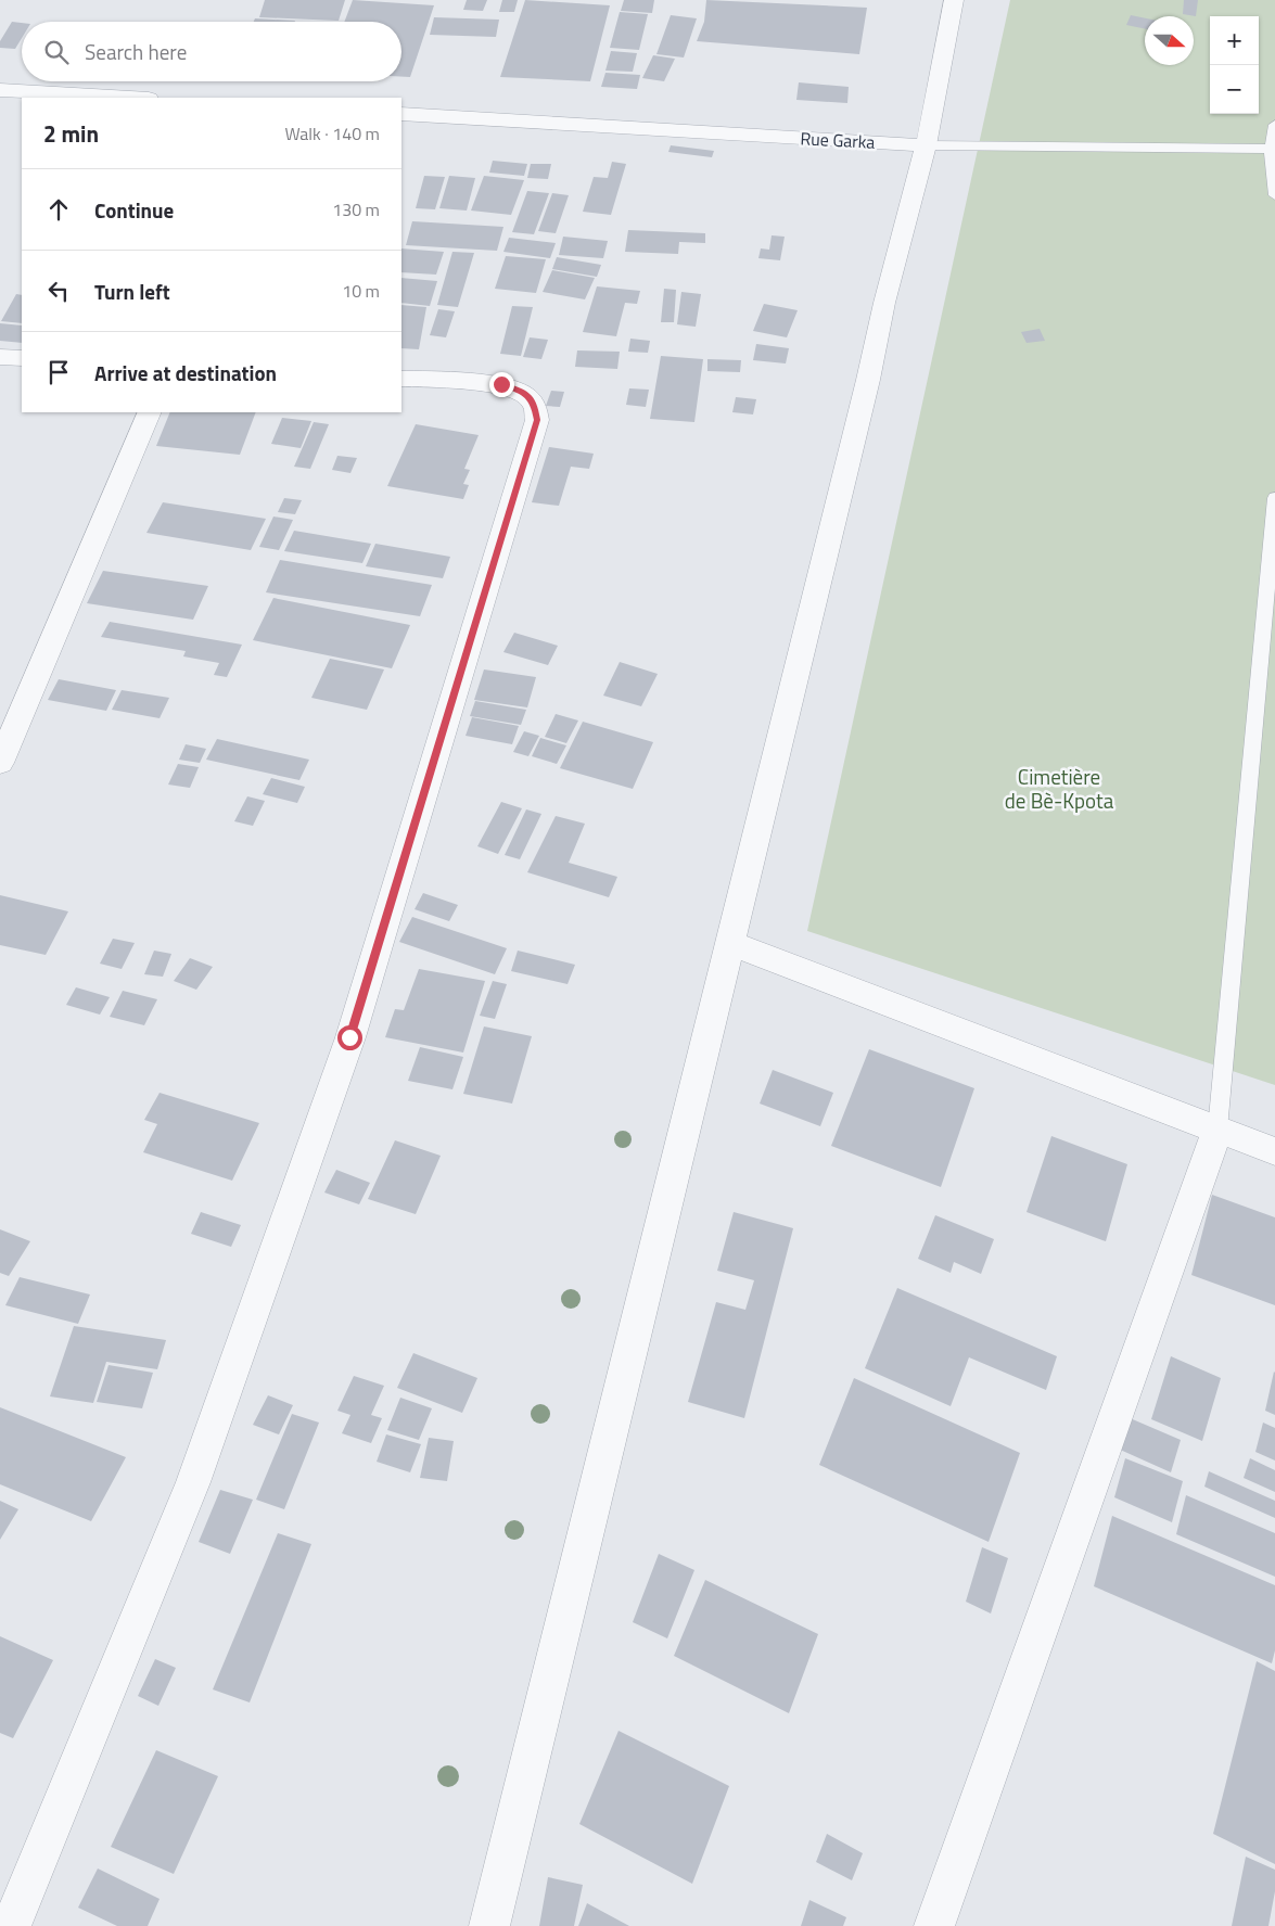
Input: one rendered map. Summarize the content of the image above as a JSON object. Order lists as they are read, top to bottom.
{
  "streets": {
    "street": ["Rue Garka"]
  },
  "parks": ["Cimetière de Bè-Kpota"],
  "north": "right",
  "page": {
    "map_buttons": ["+", "−"],
    "search": "Search here",
    "heading": ["2 min", "Walk · 140 m"],
    "list": [
      ["Continue", "130 m"],
      ["Turn left", "10 m"],
      "Arrive at destination"
    ]
  }
}
